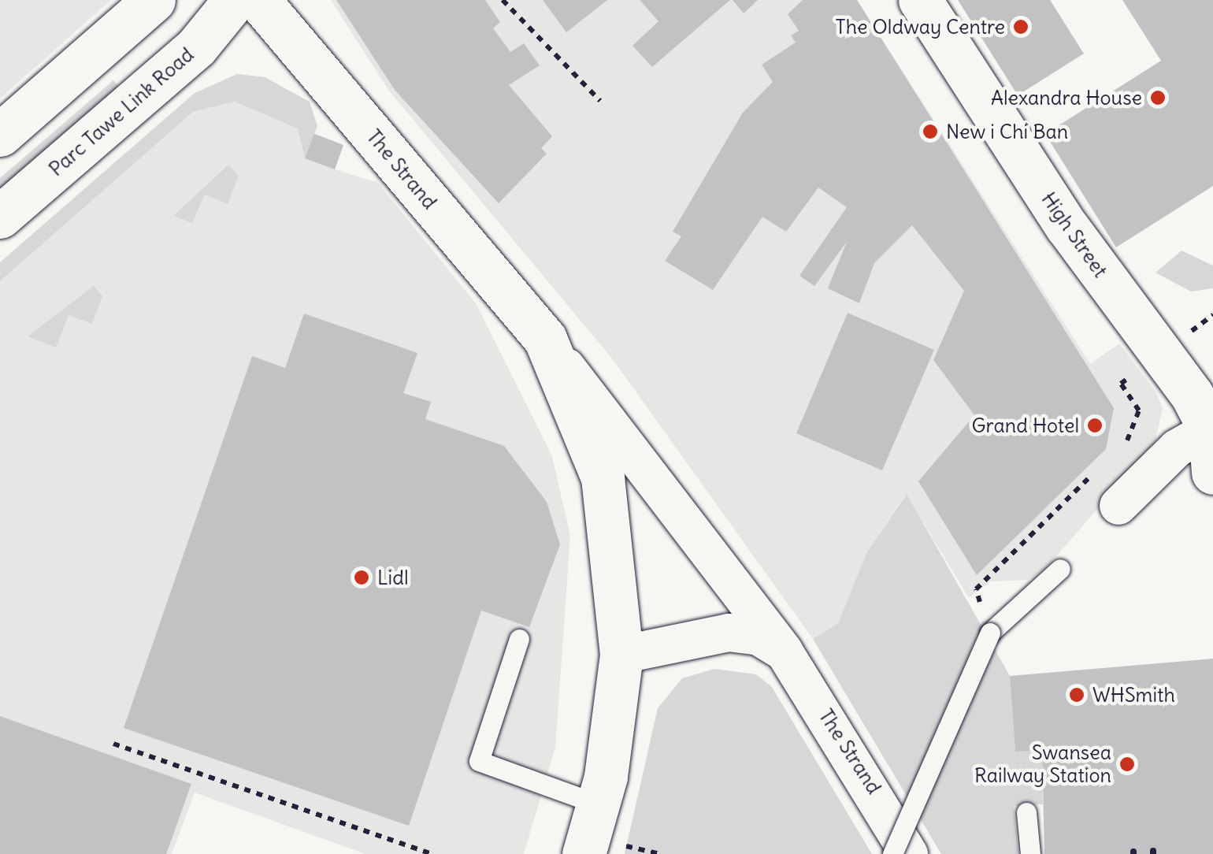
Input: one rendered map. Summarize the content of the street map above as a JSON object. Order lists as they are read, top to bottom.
{
  "streets": {
    "street": ["Parc Tawe Link Road", "The Strand", "High Street"]
  },
  "places": [
    "The Oldway Centre",
    "Alexandra House",
    "New i Chi Ban",
    "Grand Hotel",
    "Lidl",
    "WHSmith",
    "Swansea Railway Station"
  ]
}
